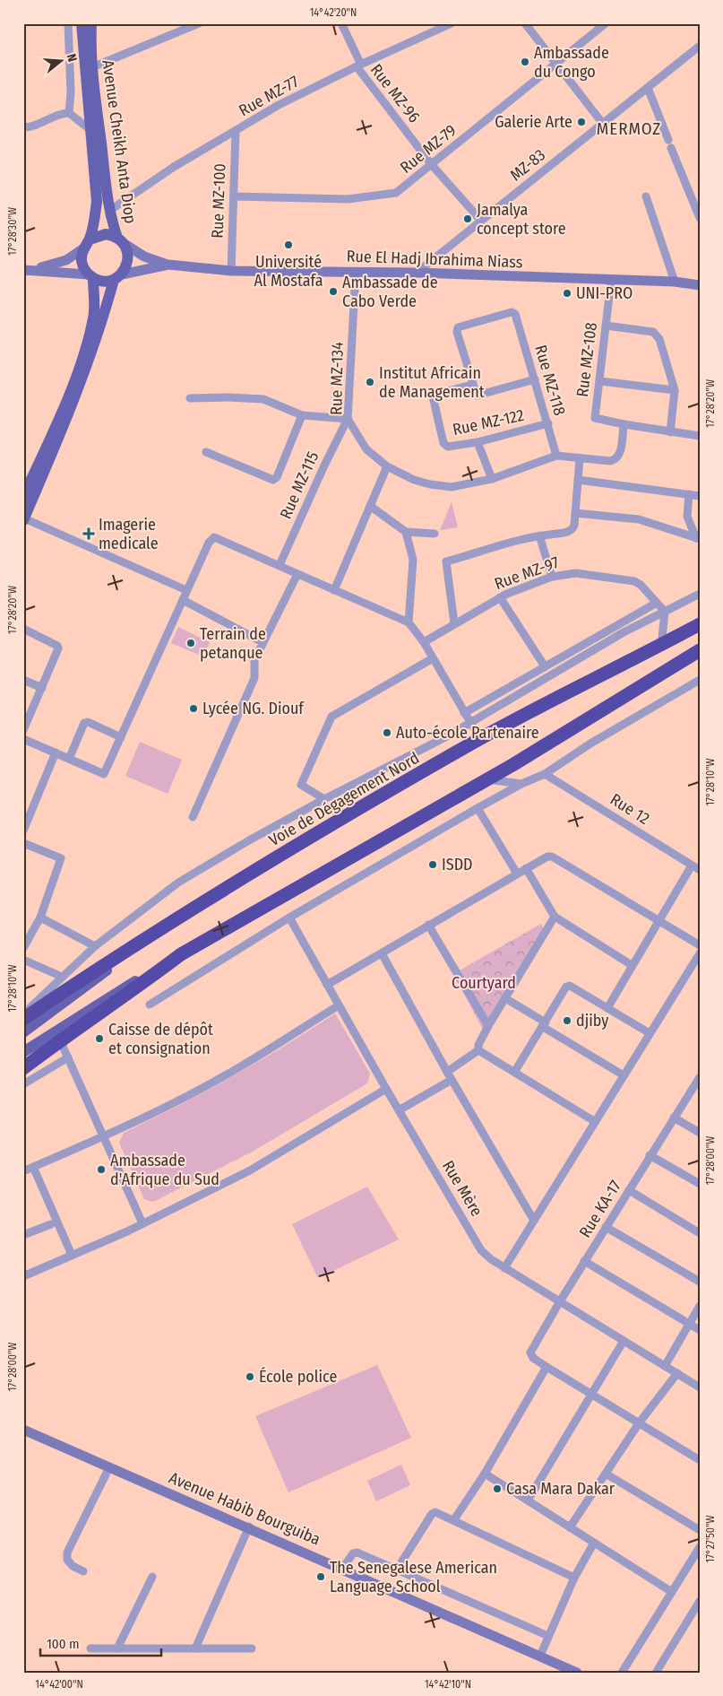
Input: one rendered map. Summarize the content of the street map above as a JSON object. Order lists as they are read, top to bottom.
{
  "streets": {
    "highway": ["Voie de Dégagement Nord"],
    "main road": ["Avenue Cheikh Anta Diop", "Rue El Hadj Ibrahima Niass", "Avenue Habib Bourguiba"],
    "street": [
      "Rue MZ-96",
      "Rue MZ-77",
      "Rue MZ-79",
      "MZ-83",
      "Rue MZ-100",
      "Rue MZ-108",
      "Rue MZ-134",
      "Rue MZ-118",
      "Rue MZ-122",
      "Rue MZ-115",
      "Rue MZ-97",
      "Rue 12",
      "Rue Mère",
      "Rue KA-17"
    ]
  },
  "crossings": [
    ["Rue MZ-96", "Rue MZ-77"],
    ["Rue MZ-96", "Rue MZ-79"],
    ["Rue MZ-96", "MZ-83"],
    ["Rue MZ-77", "Avenue Cheikh Anta Diop"],
    ["Rue MZ-77", "Rue MZ-100"],
    ["Rue MZ-79", "Rue MZ-100"],
    ["MZ-83", "Rue El Hadj Ibrahima Niass"],
    ["Rue MZ-100", "Rue El Hadj Ibrahima Niass"],
    ["Rue El Hadj Ibrahima Niass", "Rue MZ-108"],
    ["Rue El Hadj Ibrahima Niass", "Rue MZ-134"],
    ["Rue MZ-108", "Rue MZ-134"],
    ["Rue MZ-134", "Rue MZ-118"],
    ["Rue MZ-134", "Rue MZ-115"],
    ["Rue MZ-118", "Rue MZ-122"],
    ["Rue Mère", "Rue KA-17"]
  ],
  "districts": ["MERMOZ"],
  "parks": ["Courtyard"],
  "places": {
    "other": [
      "Ambassade du Congo",
      "Galerie Arte",
      "Jamalya concept store",
      "Université Al Mostafa",
      "Ambassade de Cabo Verde",
      "UNI-PRO",
      "Institut Africain de Management",
      "Terrain de petanque",
      "Lycée NG. Diouf",
      "Auto-école Partenaire",
      "ISDD",
      "djiby",
      "Caisse de dépôt et consignation",
      "Ambassade d'Afrique du Sud",
      "École police",
      "Casa Mara Dakar",
      "The Senegalese American Language School"
    ],
    "health": ["Imagerie medicale"]
  },
  "scale_bar": "100 m",
  "north": "right",
  "coordinates": [
    "14°42'20\"N",
    "17°28'30\"W",
    "17°28'20\"W",
    "17°28'10\"W",
    "17°28'00\"W",
    "17°27'50\"W",
    "14°42'00\"N",
    "14°42'10\"N"
  ]
}
